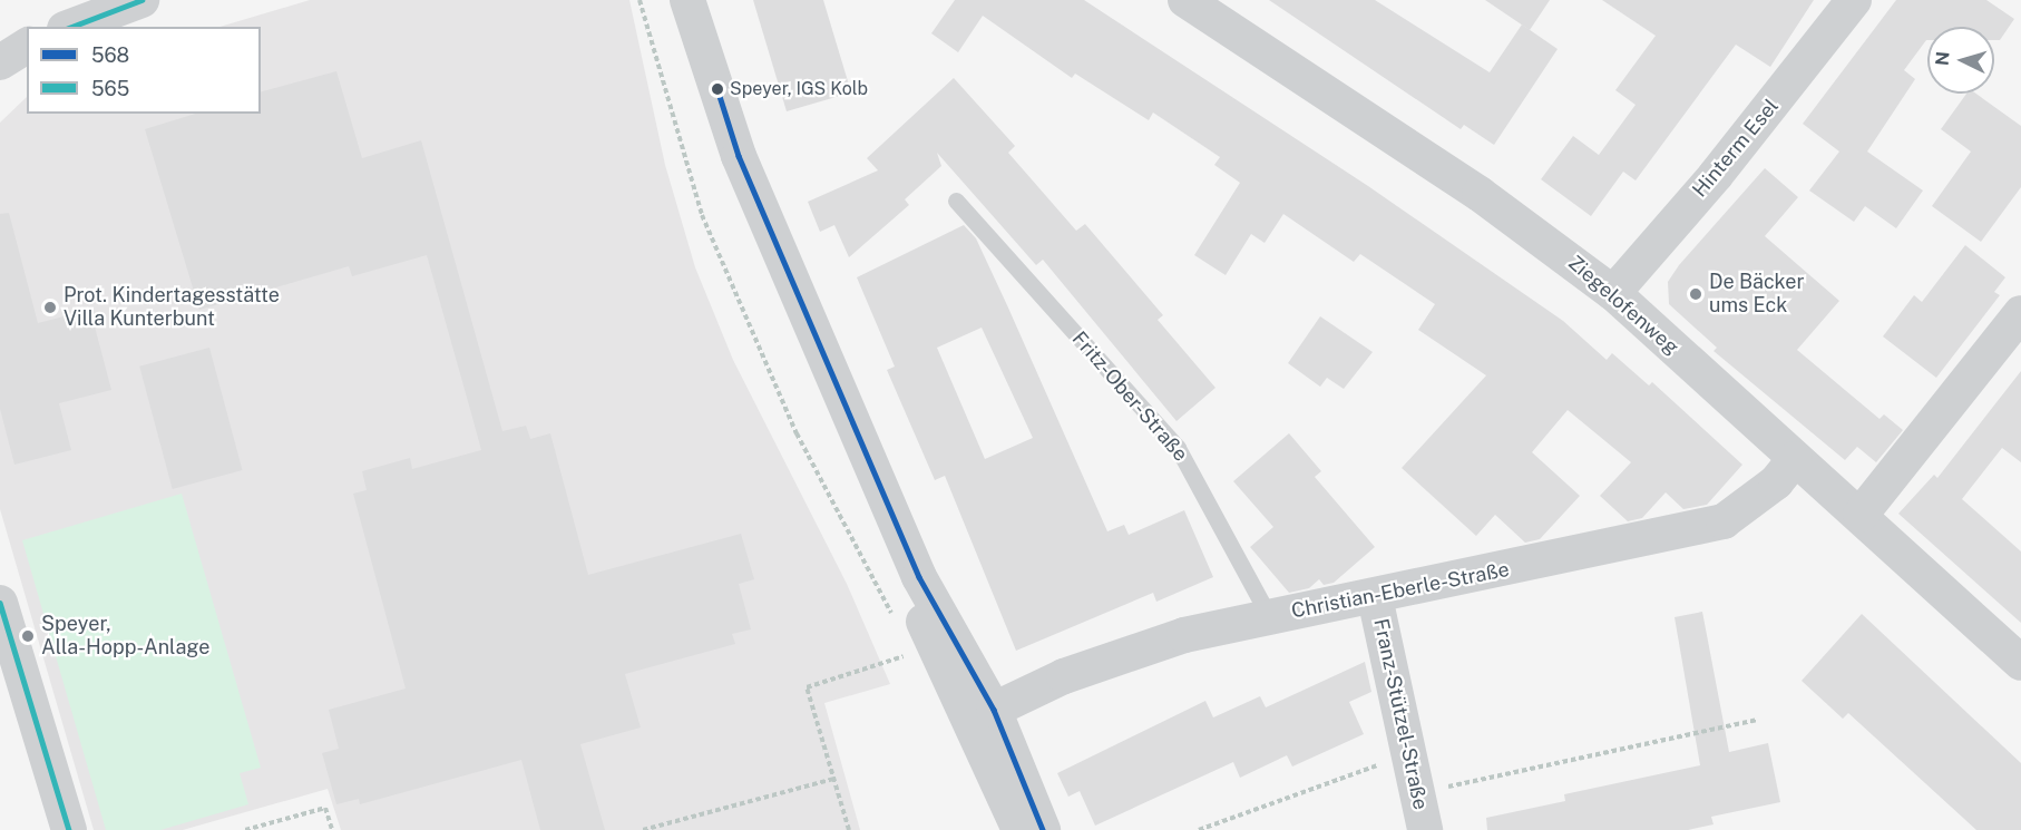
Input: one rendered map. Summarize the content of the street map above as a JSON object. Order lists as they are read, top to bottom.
{
  "streets": {
    "street": [
      "Hinterm Esel",
      "Ziegelofenweg",
      "Christian-Eberle-Straße",
      "Franz-Stützel-Straße"
    ],
    "lane": ["Fritz-Ober-Straße"]
  },
  "crossings": [
    ["Hinterm Esel", "Ziegelofenweg"],
    ["Ziegelofenweg", "Christian-Eberle-Straße"],
    ["Fritz-Ober-Straße", "Christian-Eberle-Straße"],
    ["Christian-Eberle-Straße", "Franz-Stützel-Straße"]
  ],
  "places": [
    "Speyer, IGS Kolb",
    "De Bäcker ums Eck",
    "Prot. Kindertagesstätte Villa Kunterbunt",
    "Speyer, Alla-Hopp-Anlage"
  ],
  "lines": ["transit line 565", "transit line 568"],
  "legend": ["568", "565"],
  "north": "left"
}
